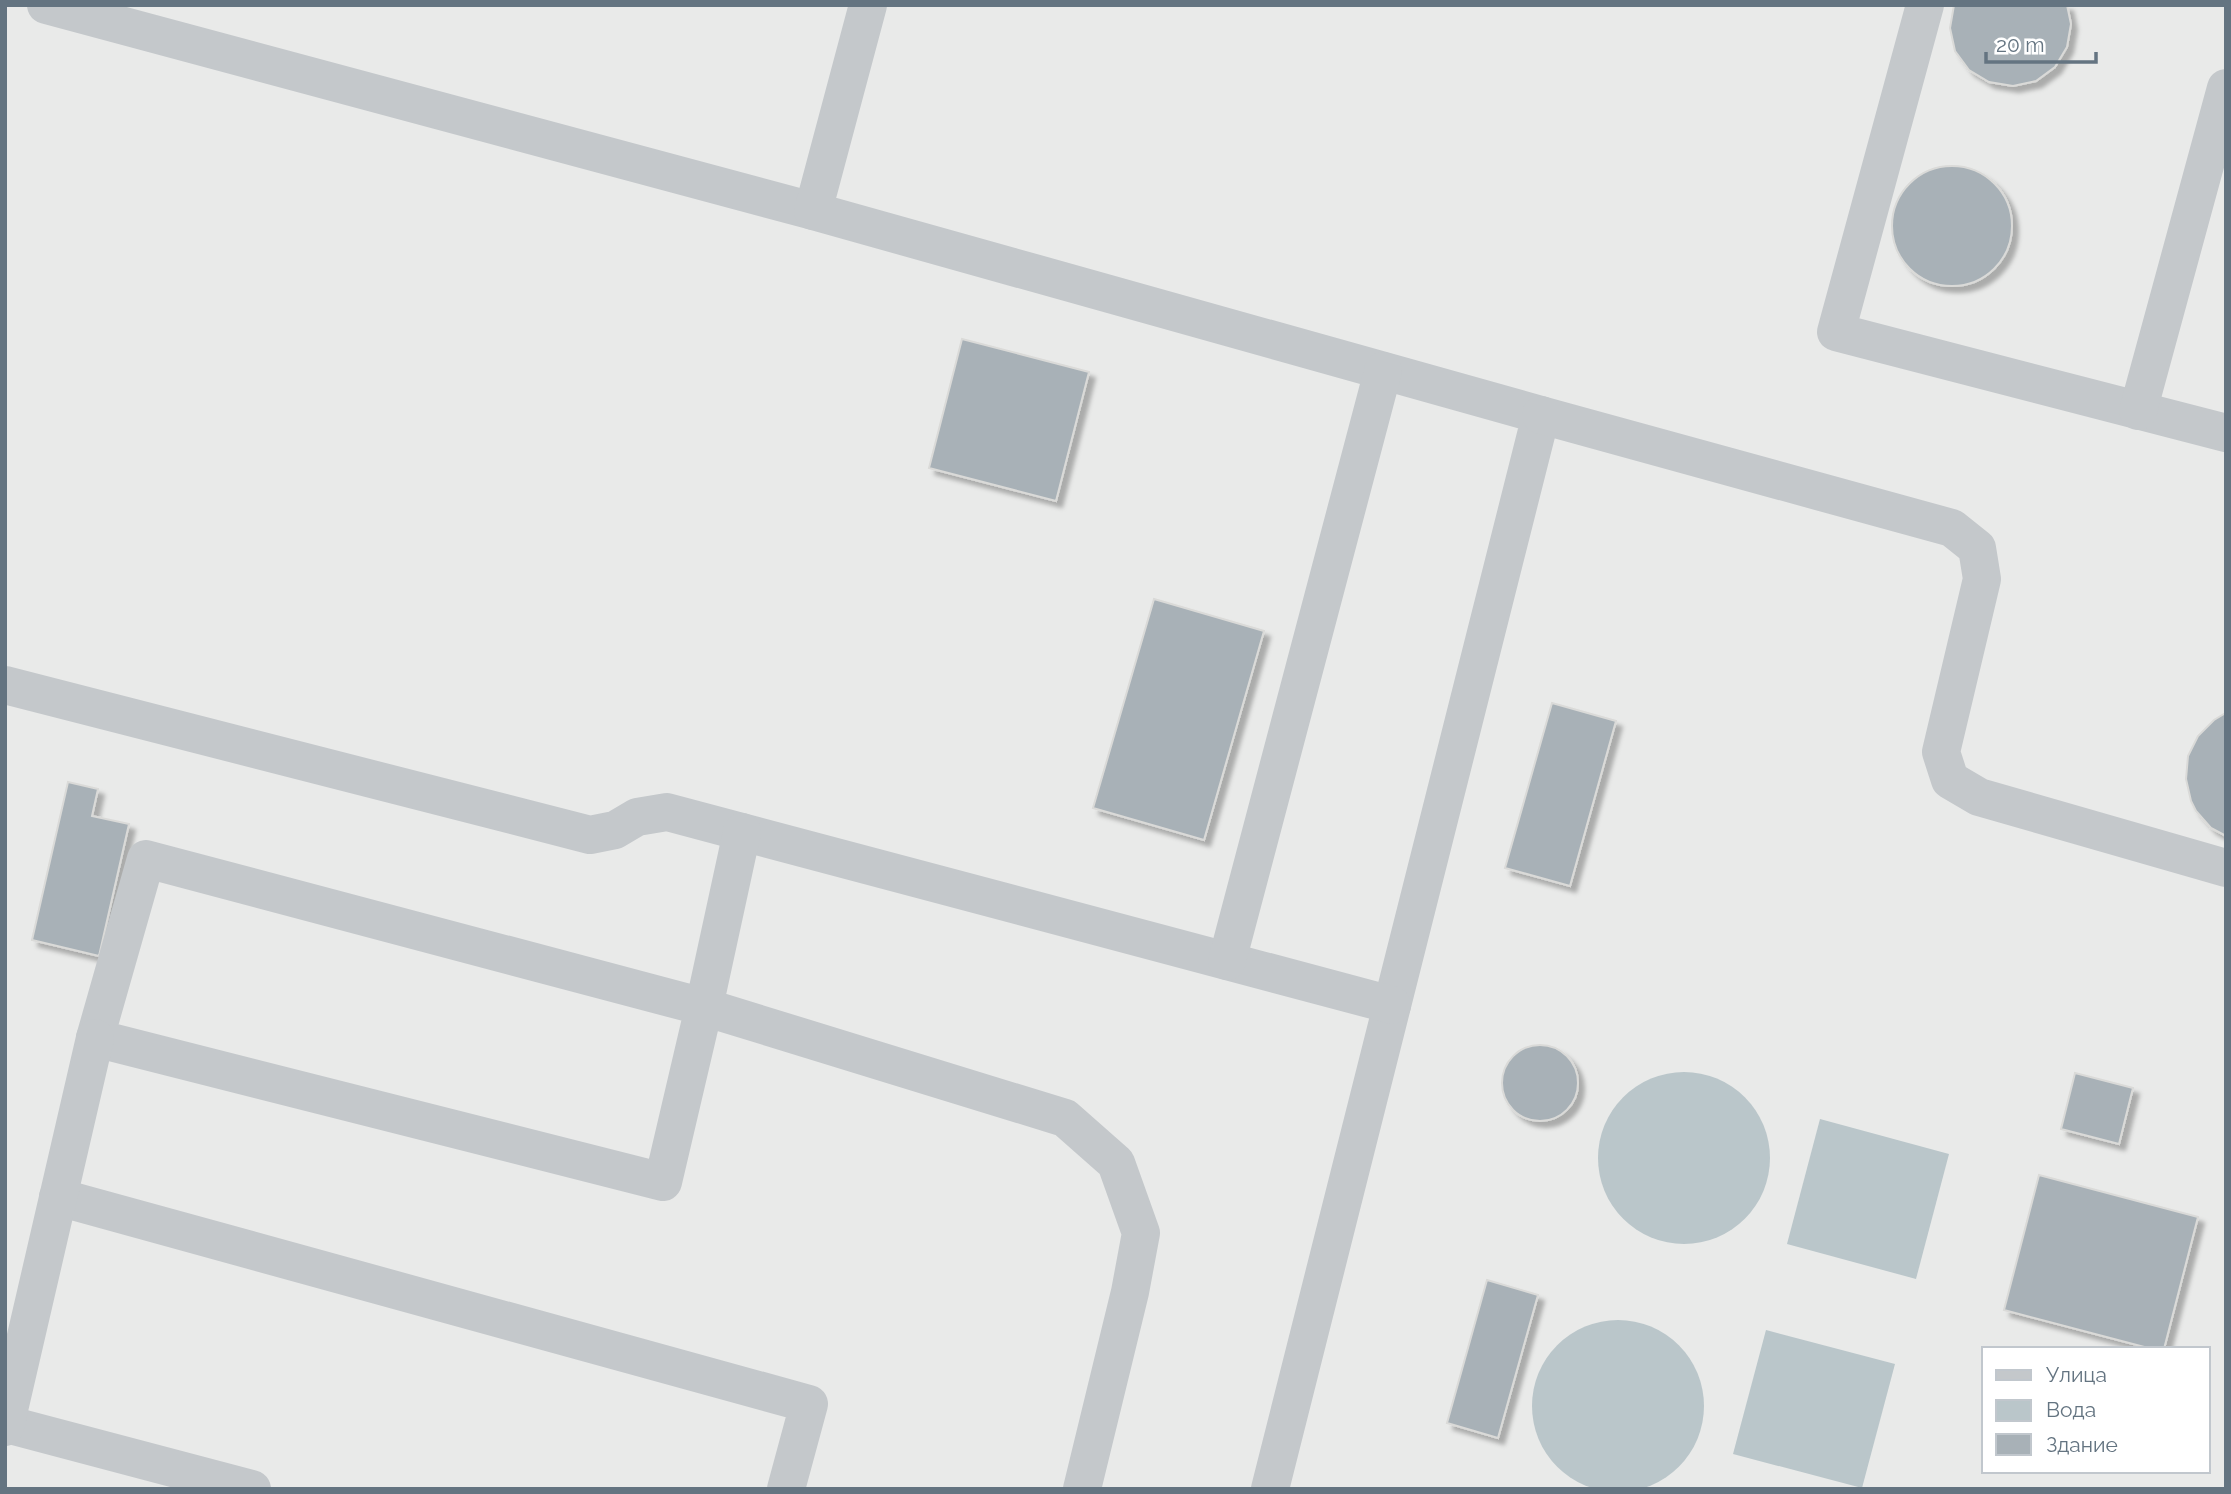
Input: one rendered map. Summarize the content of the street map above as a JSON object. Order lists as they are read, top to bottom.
{
  "legend": ["Улица", "Вода", "Здание"],
  "scale_bar": "20 m"
}
